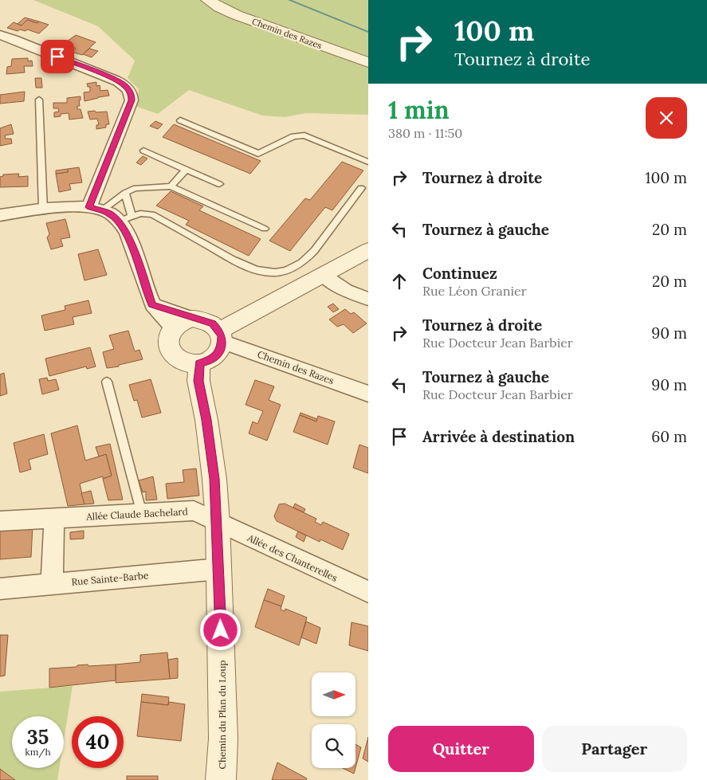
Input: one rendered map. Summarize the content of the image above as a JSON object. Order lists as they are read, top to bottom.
{
  "streets": {
    "street": [
      "Chemin des Razes",
      "Allée Claude Bachelard",
      "Allée des Chanterelles",
      "Rue Sainte-Barbe",
      "Chemin du Plan du Loup"
    ]
  },
  "crossings": [
    ["Chemin des Razes", "Chemin du Plan du Loup"],
    ["Allée Claude Bachelard", "Allée des Chanterelles"],
    ["Allée Claude Bachelard", "Chemin du Plan du Loup"],
    ["Allée des Chanterelles", "Chemin du Plan du Loup"],
    ["Rue Sainte-Barbe", "Chemin du Plan du Loup"]
  ],
  "north": "right",
  "page": {
    "turn": ["100 m", "Tournez à droite"],
    "heading": ["1 min", "380 m · 11:50"],
    "list": [
      {
        "name": "Tournez à droite",
        "value": "100 m"
      },
      {
        "name": "Tournez à gauche",
        "value": "20 m"
      },
      {
        "name": "Continuez",
        "note": "Rue Léon Granier",
        "value": "20 m"
      },
      {
        "name": "Tournez à droite",
        "note": "Rue Docteur Jean Barbier",
        "value": "90 m"
      },
      {
        "name": "Tournez à gauche",
        "note": "Rue Docteur Jean Barbier",
        "value": "90 m"
      },
      {
        "name": "Arrivée à destination",
        "value": "60 m"
      }
    ],
    "speed": "35 km/h",
    "limit": "40",
    "buttons": ["Quitter", "Partager"]
  }
}
